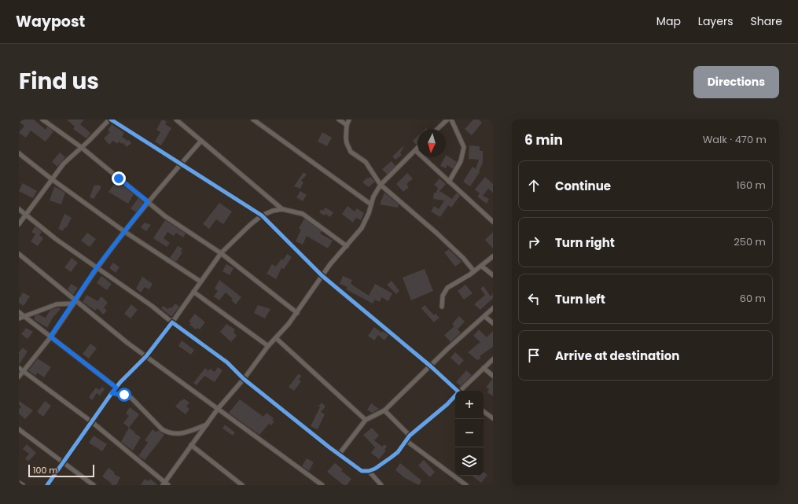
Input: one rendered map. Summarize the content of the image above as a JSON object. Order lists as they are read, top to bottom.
{
  "scale_bar": "100 m",
  "north": "bottom",
  "page": {
    "header": "Waypost",
    "nav": ["Map", "Layers", "Share"],
    "title": "Find us",
    "buttons": "Directions",
    "heading": ["6 min", "Walk · 470 m"],
    "list": [
      ["Continue", "160 m"],
      ["Turn right", "250 m"],
      ["Turn left", "60 m"],
      "Arrive at destination"
    ],
    "map_buttons": ["+", "−"],
    "scale": "100 m"
  }
}
